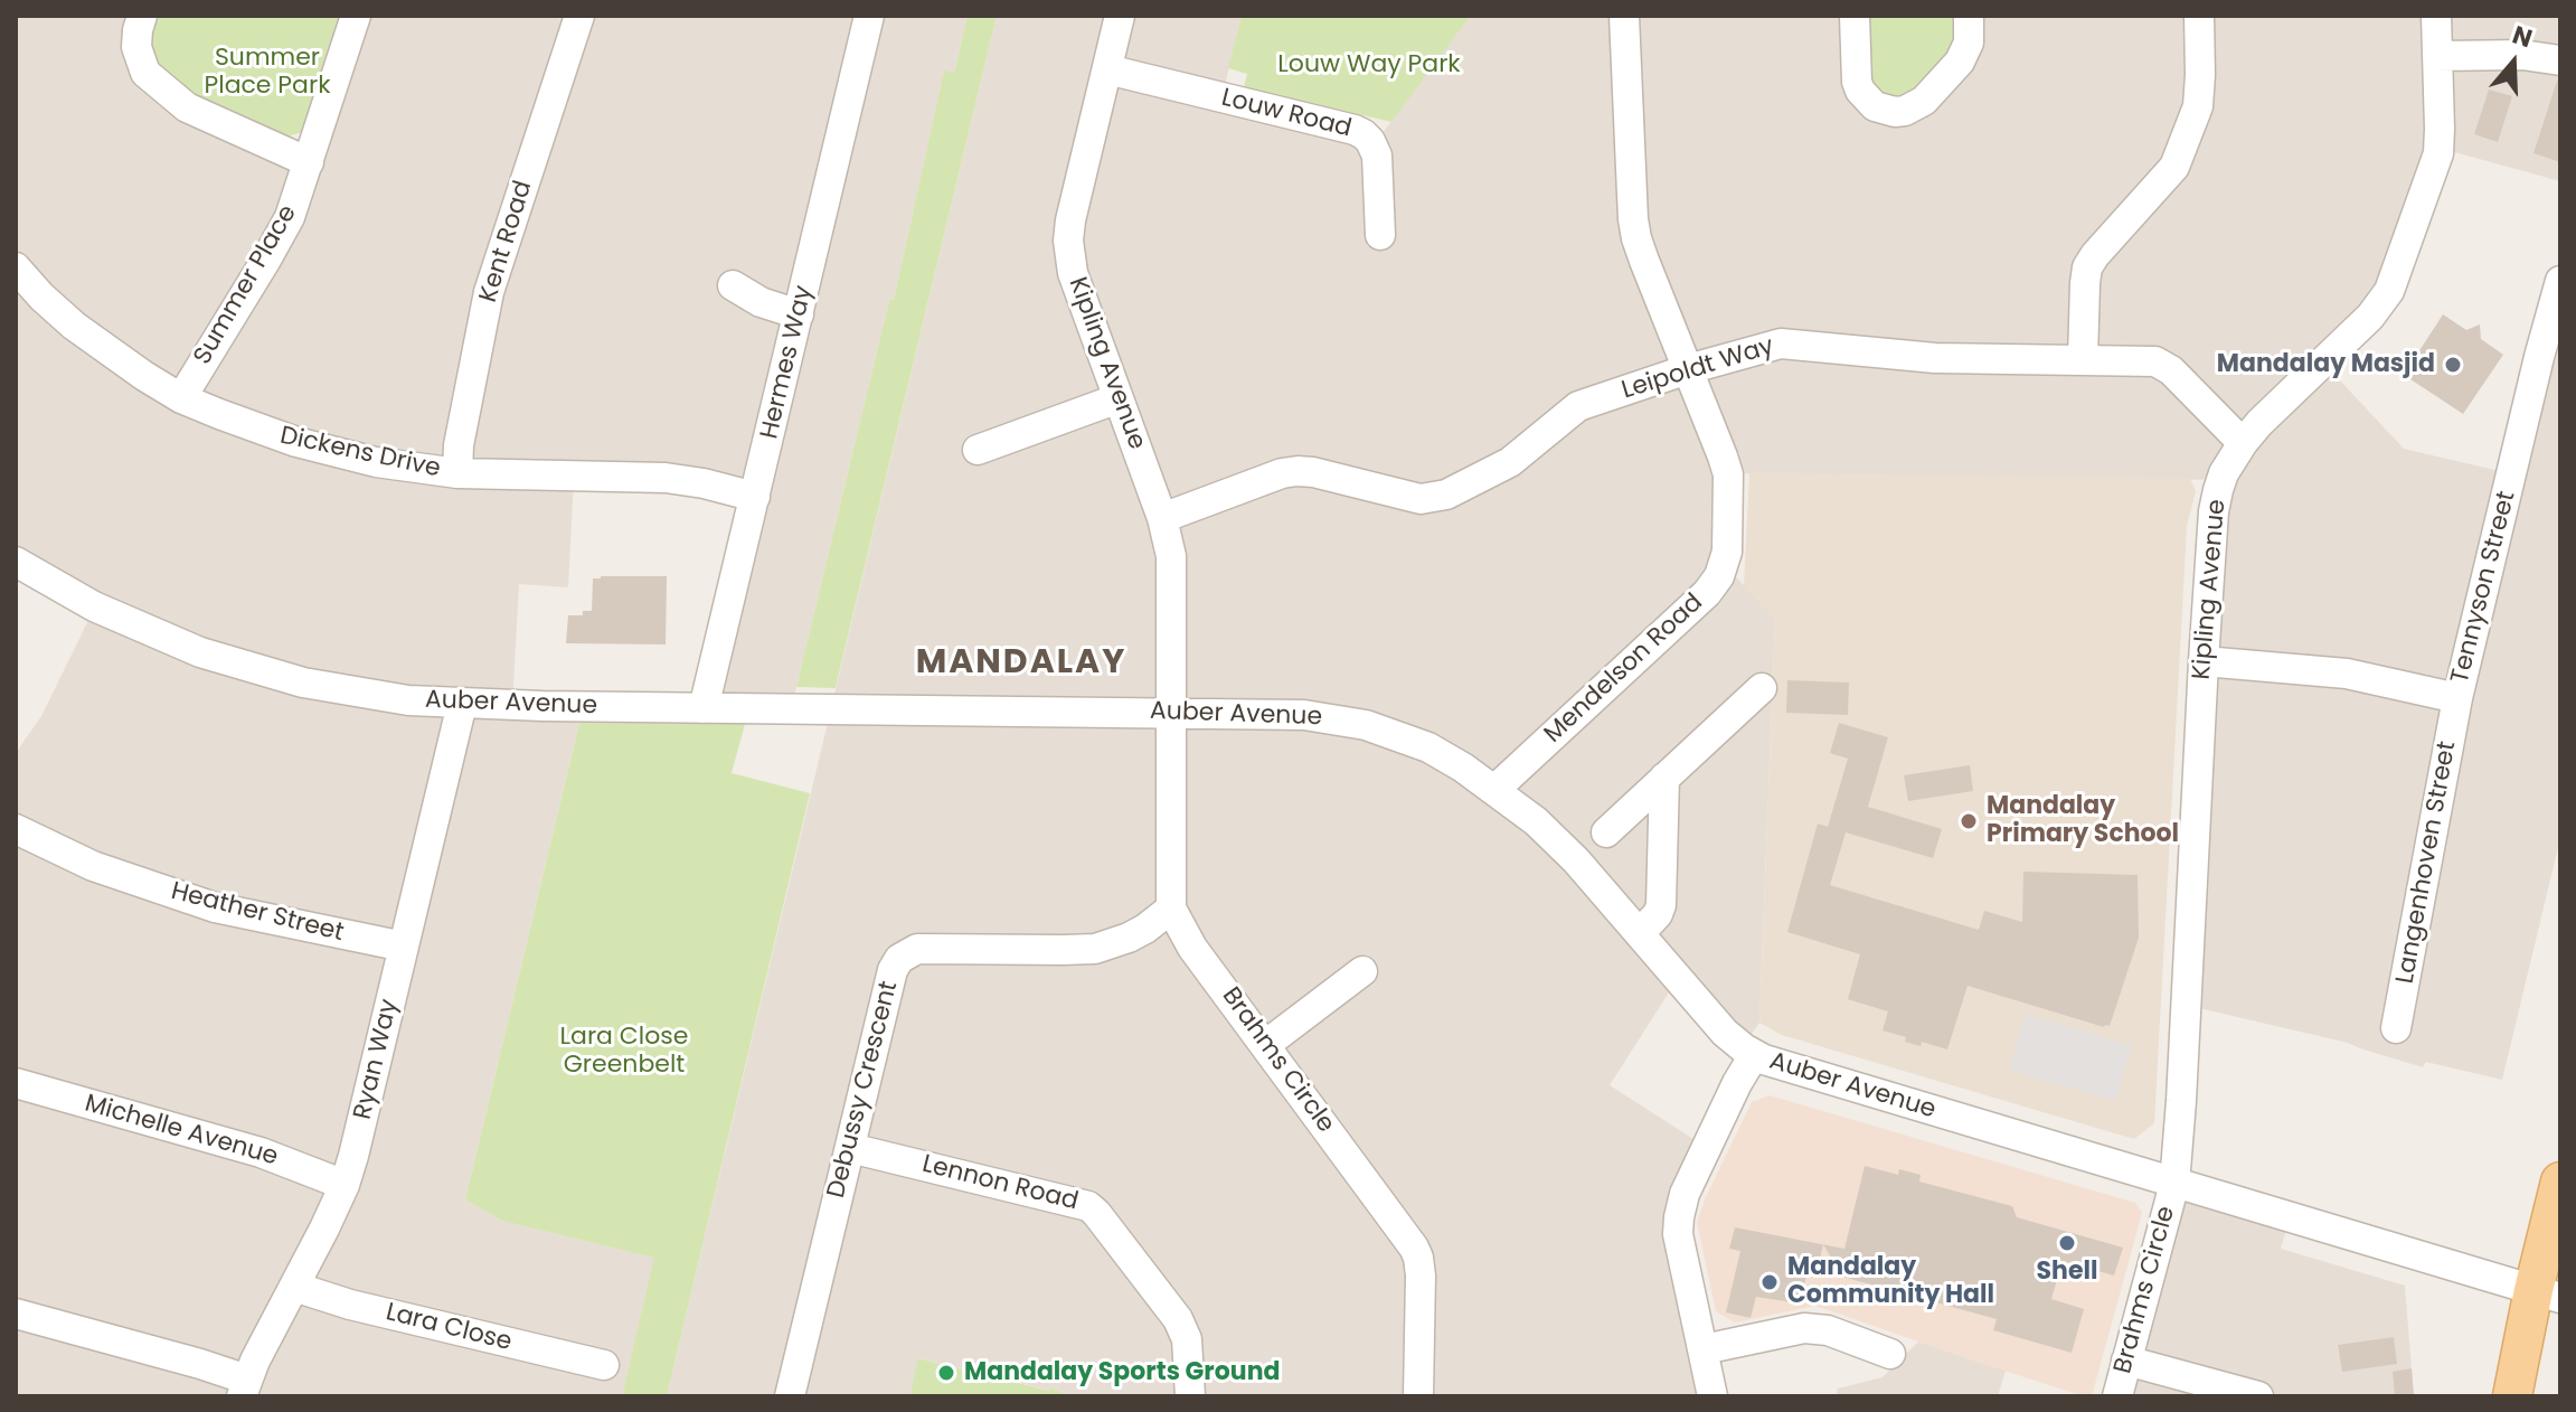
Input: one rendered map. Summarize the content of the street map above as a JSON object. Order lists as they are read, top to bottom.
{
  "streets": {
    "street": [
      "Louw Road",
      "Kent Road",
      "Summer Place",
      "Hermes Way",
      "Kipling Avenue",
      "Leipoldt Way",
      "Dickens Drive",
      "Tennyson Street",
      "Mendelson Road",
      "Auber Avenue",
      "Langenhoven Street",
      "Heather Street",
      "Ryan Way",
      "Brahms Circle",
      "Debussy Crescent",
      "Michelle Avenue",
      "Lennon Road",
      "Lara Close"
    ]
  },
  "crossings": [
    ["Louw Road", "Kipling Avenue"],
    ["Kent Road", "Dickens Drive"],
    ["Summer Place", "Dickens Drive"],
    ["Hermes Way", "Dickens Drive"],
    ["Hermes Way", "Auber Avenue"],
    ["Kipling Avenue", "Leipoldt Way"],
    ["Kipling Avenue", "Tennyson Street"],
    ["Kipling Avenue", "Auber Avenue"],
    ["Kipling Avenue", "Brahms Circle"],
    ["Leipoldt Way", "Mendelson Road"],
    ["Tennyson Street", "Langenhoven Street"],
    ["Mendelson Road", "Auber Avenue"],
    ["Auber Avenue", "Ryan Way"],
    ["Auber Avenue", "Brahms Circle"],
    ["Heather Street", "Ryan Way"],
    ["Ryan Way", "Michelle Avenue"],
    ["Ryan Way", "Lara Close"],
    ["Brahms Circle", "Debussy Crescent"],
    ["Debussy Crescent", "Lennon Road"]
  ],
  "districts": ["MANDALAY"],
  "parks": ["Summer Place Park", "Louw Way Park", "Lara Close Greenbelt"],
  "places": [
    "Mandalay Masjid",
    "Mandalay Primary School",
    "Shell",
    "Mandalay Community Hall",
    "Mandalay Sports Ground"
  ],
  "north": "top"
}
